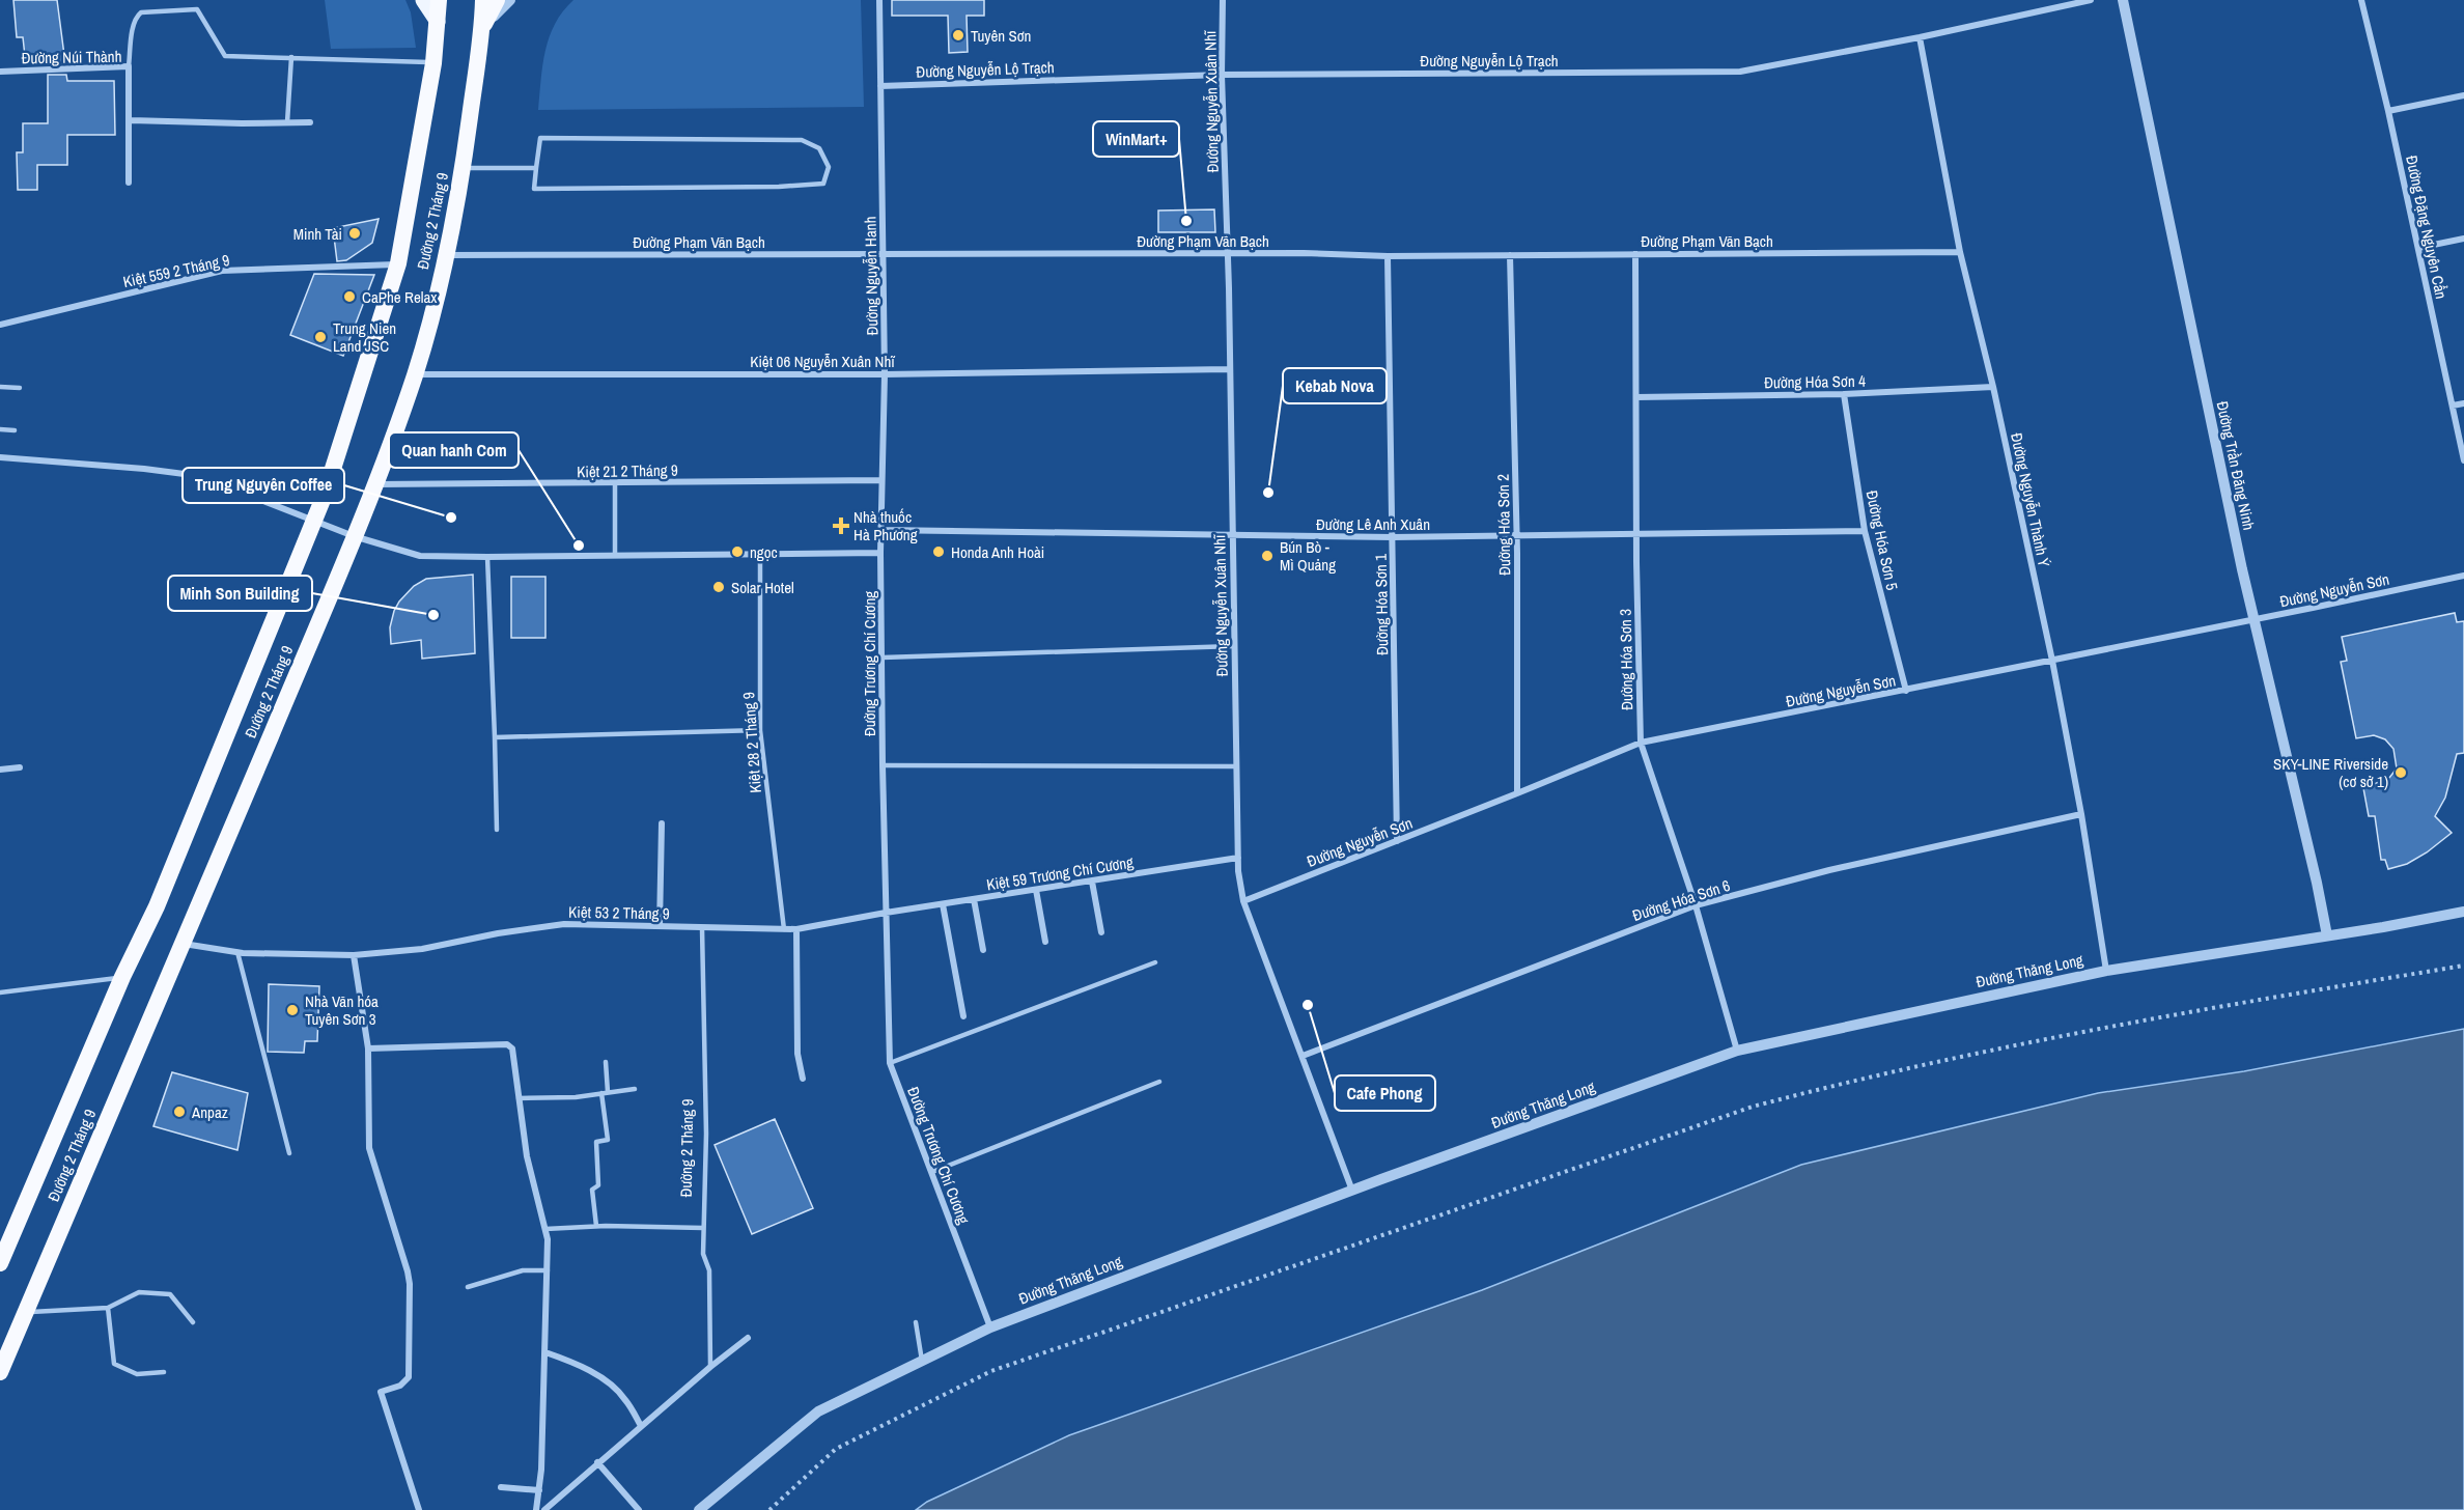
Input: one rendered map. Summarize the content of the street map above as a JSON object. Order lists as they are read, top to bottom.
{
  "streets": {
    "highway": ["Đường 2 Tháng 9"],
    "street": [
      "Đường Núi Thành",
      "Đường Nguyễn Lộ Trạch",
      "Đường Nguyễn Xuân Nhĩ",
      "Đường Đặng Nguyên Cẩn",
      "Đường Phạm Văn Bạch",
      "Kiệt 559 2 Tháng 9",
      "Đường Nguyễn Hanh",
      "Kiệt 06 Nguyễn Xuân Nhĩ",
      "Đường Hóa Sơn 4",
      "Đường Trần Đăng Ninh",
      "Kiệt 21 2 Tháng 9",
      "Đường Nguyễn Thành Ý",
      "Đường Lê Anh Xuân",
      "Đường Hóa Sơn 2",
      "Đường Hóa Sơn 5",
      "Đường Nguyễn Sơn",
      "Đường Hóa Sơn 1",
      "Đường Hóa Sơn 3",
      "Đường Trương Chí Cương",
      "Kiệt 59 Trương Chí Cương",
      "Đường Hóa Sơn 6",
      "Kiệt 53 2 Tháng 9",
      "Đường Thăng Long"
    ],
    "lane": ["Kiệt 28 2 Tháng 9"]
  },
  "crossings": [
    ["Đường Nguyễn Lộ Trạch", "Đường Nguyễn Xuân Nhĩ"],
    ["Đường Nguyễn Lộ Trạch", "Đường Nguyễn Hanh"],
    ["Đường Nguyễn Lộ Trạch", "Đường Nguyễn Thành Ý"],
    ["Đường Nguyễn Xuân Nhĩ", "Đường Phạm Văn Bạch"],
    ["Đường Nguyễn Xuân Nhĩ", "Kiệt 06 Nguyễn Xuân Nhĩ"],
    ["Đường Nguyễn Xuân Nhĩ", "Đường Lê Anh Xuân"],
    ["Đường Nguyễn Xuân Nhĩ", "Đường Nguyễn Sơn"],
    ["Đường Nguyễn Xuân Nhĩ", "Kiệt 59 Trương Chí Cương"],
    ["Đường Nguyễn Xuân Nhĩ", "Đường Hóa Sơn 6"],
    ["Đường Nguyễn Xuân Nhĩ", "Đường Thăng Long"],
    ["Đường 2 Tháng 9", "Đường Phạm Văn Bạch"],
    ["Đường 2 Tháng 9", "Kiệt 559 2 Tháng 9"],
    ["Đường 2 Tháng 9", "Kiệt 06 Nguyễn Xuân Nhĩ"],
    ["Đường 2 Tháng 9", "Kiệt 21 2 Tháng 9"],
    ["Đường 2 Tháng 9", "Kiệt 53 2 Tháng 9"],
    ["Đường Phạm Văn Bạch", "Đường Nguyễn Hanh"],
    ["Đường Phạm Văn Bạch", "Đường Nguyễn Thành Ý"],
    ["Đường Phạm Văn Bạch", "Đường Hóa Sơn 2"],
    ["Đường Phạm Văn Bạch", "Đường Hóa Sơn 1"],
    ["Đường Phạm Văn Bạch", "Đường Hóa Sơn 3"],
    ["Đường Nguyễn Hanh", "Kiệt 06 Nguyễn Xuân Nhĩ"],
    ["Đường Nguyễn Hanh", "Kiệt 21 2 Tháng 9"],
    ["Đường Nguyễn Hanh", "Đường Lê Anh Xuân"],
    ["Đường Nguyễn Hanh", "Đường Trương Chí Cương"],
    ["Đường Hóa Sơn 4", "Đường Nguyễn Thành Ý"],
    ["Đường Hóa Sơn 4", "Đường Hóa Sơn 5"],
    ["Đường Hóa Sơn 4", "Đường Hóa Sơn 3"],
    ["Đường Trần Đăng Ninh", "Đường Nguyễn Sơn"],
    ["Đường Trần Đăng Ninh", "Đường Thăng Long"],
    ["Đường Nguyễn Thành Ý", "Đường Nguyễn Sơn"],
    ["Đường Nguyễn Thành Ý", "Đường Hóa Sơn 6"],
    ["Đường Nguyễn Thành Ý", "Đường Thăng Long"],
    ["Đường Lê Anh Xuân", "Đường Hóa Sơn 2"],
    ["Đường Lê Anh Xuân", "Đường Hóa Sơn 5"],
    ["Đường Lê Anh Xuân", "Đường Hóa Sơn 1"],
    ["Đường Lê Anh Xuân", "Đường Hóa Sơn 3"],
    ["Đường Hóa Sơn 2", "Đường Nguyễn Sơn"],
    ["Đường Hóa Sơn 5", "Đường Nguyễn Sơn"],
    ["Đường Nguyễn Sơn", "Đường Hóa Sơn 1"],
    ["Đường Nguyễn Sơn", "Đường Hóa Sơn 3"],
    ["Đường Hóa Sơn 3", "Đường Hóa Sơn 6"],
    ["Đường Hóa Sơn 3", "Đường Thăng Long"],
    ["Đường Trương Chí Cương", "Kiệt 59 Trương Chí Cương"],
    ["Đường Trương Chí Cương", "Kiệt 53 2 Tháng 9"],
    ["Đường Trương Chí Cương", "Đường Thăng Long"],
    ["Kiệt 28 2 Tháng 9", "Kiệt 53 2 Tháng 9"],
    ["Kiệt 59 Trương Chí Cương", "Kiệt 53 2 Tháng 9"]
  ],
  "places": {
    "other": [
      "Tuyên Sơn",
      "WinMart+",
      "Minh Tài",
      "CaPhe Relax",
      "Trung Nien Land JSC",
      "Kebab Nova",
      "Trung Nguyên Coffee",
      "Quan hanh Com",
      "ngọc",
      "Honda Anh Hoài",
      "Bún Bò - Mì Quảng",
      "Solar Hotel",
      "Minh Son Building",
      "SKY-LINE Riverside (cơ sở 1)",
      "Cafe Phong",
      "Nhà Văn hóa Tuyên Sơn 3",
      "Anpaz"
    ],
    "health": ["Nhà thuốc Hà Phương"]
  }
}
